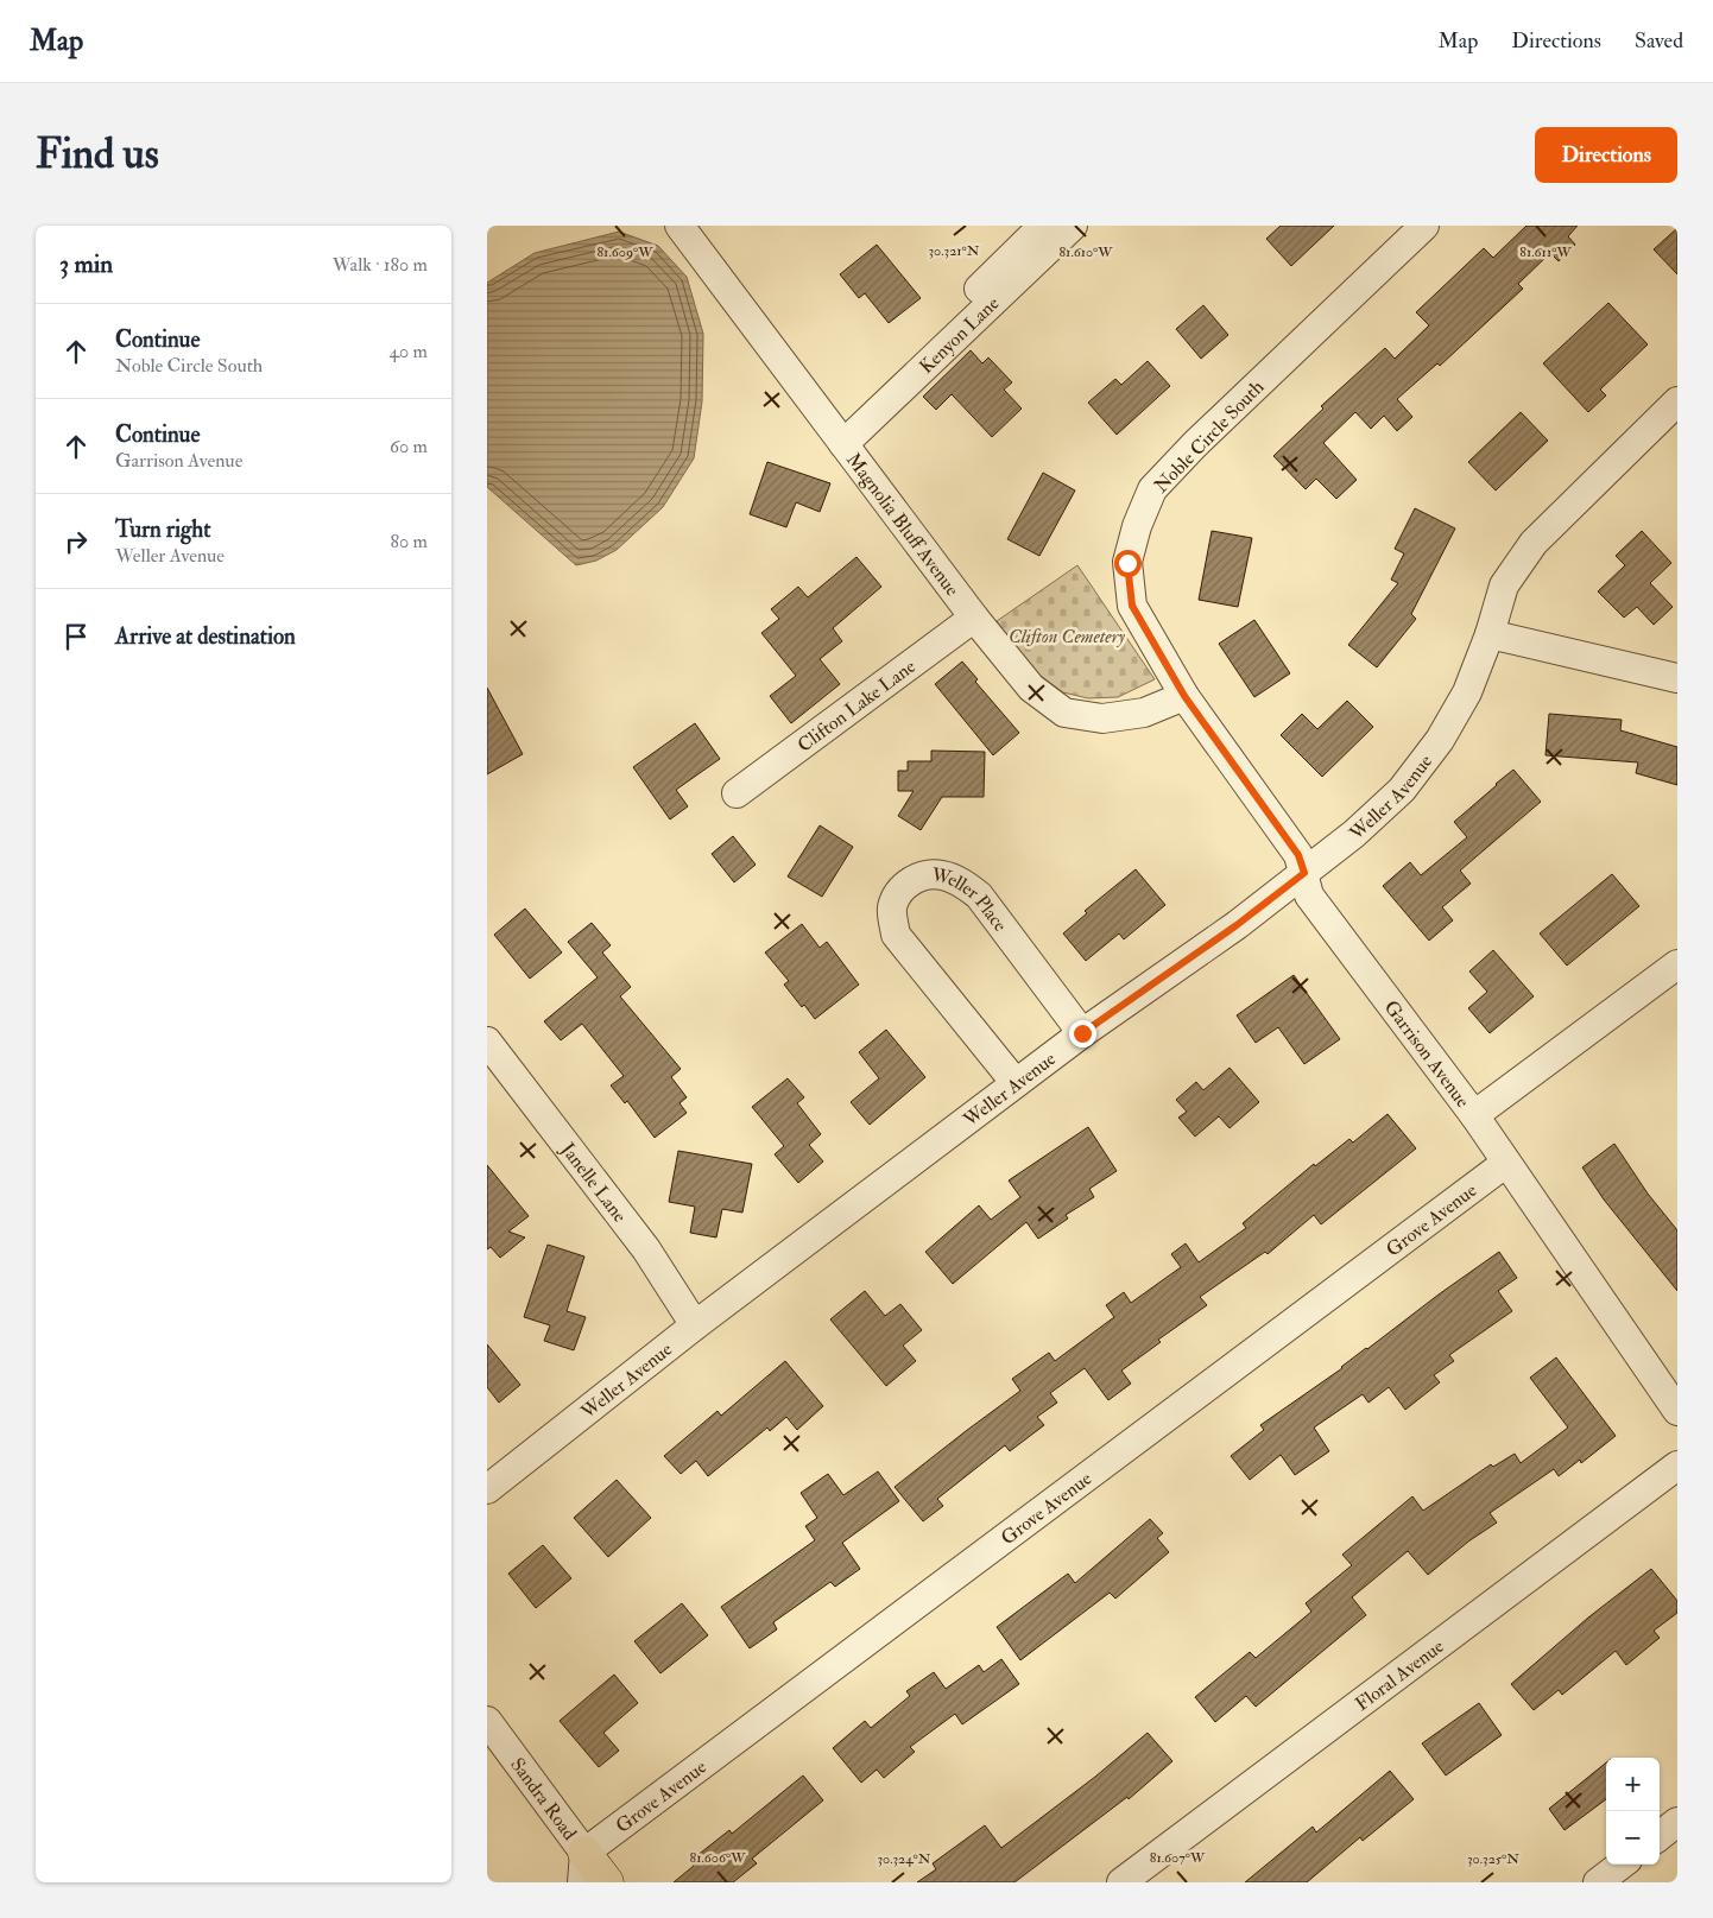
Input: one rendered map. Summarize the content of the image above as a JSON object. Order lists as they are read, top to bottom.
{
  "streets": {
    "street": [
      "Kenyon Lane",
      "Noble Circle South",
      "Magnolia Bluff Avenue",
      "Clifton Lake Lane",
      "Weller Avenue",
      "Weller Place",
      "Garrison Avenue",
      "Janelle Lane",
      "Grove Avenue",
      "Floral Avenue",
      "Sandra Road"
    ]
  },
  "crossings": [
    ["Kenyon Lane", "Magnolia Bluff Avenue"],
    ["Noble Circle South", "Magnolia Bluff Avenue"],
    ["Noble Circle South", "Garrison Avenue"],
    ["Magnolia Bluff Avenue", "Clifton Lake Lane"],
    ["Magnolia Bluff Avenue", "Garrison Avenue"],
    ["Weller Avenue", "Weller Place"],
    ["Weller Avenue", "Garrison Avenue"],
    ["Weller Avenue", "Janelle Lane"],
    ["Garrison Avenue", "Grove Avenue"],
    ["Grove Avenue", "Sandra Road"]
  ],
  "parks": ["Clifton Cemetery"],
  "page": {
    "header": "Map",
    "nav": ["Map", "Directions", "Saved"],
    "buttons": "Directions",
    "title": "Find us",
    "heading": ["3 min", "Walk · 180 m"],
    "list": [
      ["Continue", "Noble Circle South", "40 m"],
      ["Continue", "Garrison Avenue", "60 m"],
      ["Turn right", "Weller Avenue", "80 m"],
      "Arrive at destination"
    ],
    "map_buttons": ["+", "−"]
  },
  "coordinates": [
    "30.321°N",
    "81.609°W",
    "81.610°W",
    "81.611°W",
    "81.606°W",
    "81.607°W",
    "30.324°N",
    "30.325°N"
  ]
}
